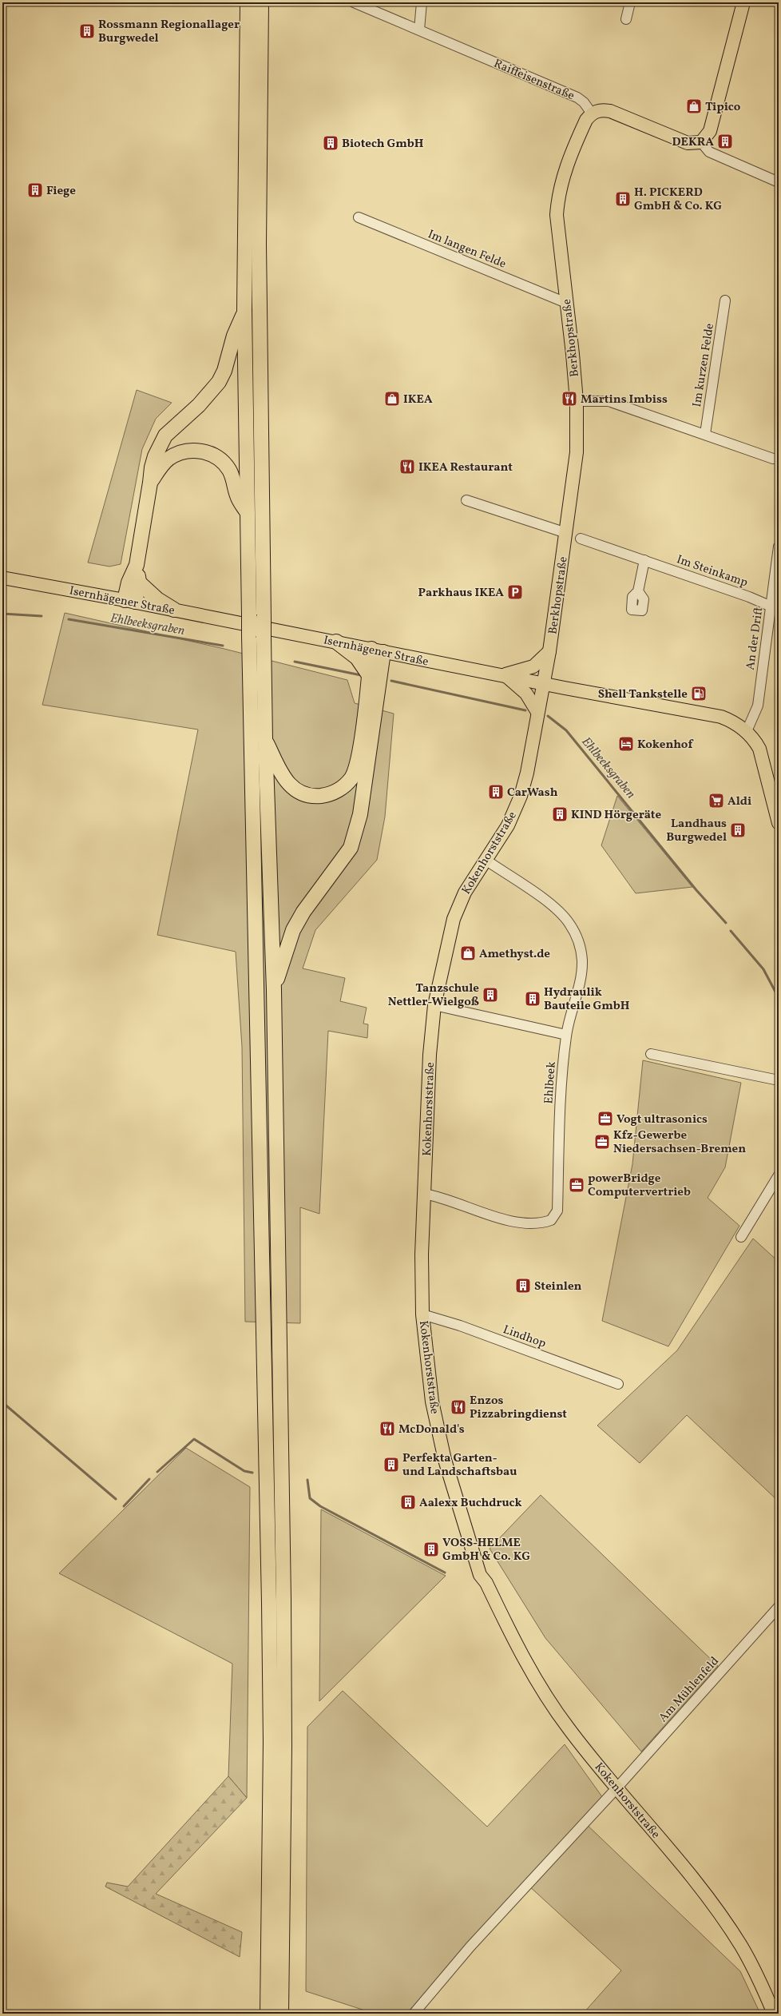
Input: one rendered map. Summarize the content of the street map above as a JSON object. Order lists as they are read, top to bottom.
{
  "streets": {
    "main road": ["Berkhopstraße", "Isernhägener Straße", "Kokenhorststraße"],
    "street": [
      "Raiffeisenstraße",
      "Im langen Felde",
      "Im kurzen Felde",
      "Im Steinkamp",
      "An der Drift",
      "Ehlbeek",
      "Lindhop",
      "Am Mühlenfeld"
    ]
  },
  "crossings": [
    ["Raiffeisenstraße", "Berkhopstraße"],
    ["Im langen Felde", "Berkhopstraße"],
    ["Berkhopstraße", "Isernhägener Straße"],
    ["Berkhopstraße", "Kokenhorststraße"],
    ["Im Steinkamp", "An der Drift"],
    ["Isernhägener Straße", "An der Drift"],
    ["Isernhägener Straße", "Kokenhorststraße"],
    ["Kokenhorststraße", "Ehlbeek"],
    ["Kokenhorststraße", "Lindhop"],
    ["Kokenhorststraße", "Am Mühlenfeld"]
  ],
  "water": ["Ehlbeeksgraben"],
  "places": {
    "building": [
      "Rossmann Regionallager Burgwedel",
      "DEKRA",
      "Biotech GmbH",
      "Fiege",
      "H. PICKERD GmbH & Co. KG",
      "CarWash",
      "KIND Hörgeräte",
      "Landhaus Burgwedel",
      "Tanzschule Nettler-Wielgoß",
      "Hydraulik Bauteile GmbH",
      "Steinlen",
      "Perfekta Garten- und Landschaftsbau",
      "Aalexx Buchdruck",
      "VOSS-HELME GmbH & Co. KG"
    ],
    "shop": ["Tipico", "IKEA", "Amethyst.de"],
    "restaurant": [
      "Martins Imbiss",
      "IKEA Restaurant",
      "Enzos Pizzabringdienst",
      "McDonald's"
    ],
    "parking": ["Parkhaus IKEA"],
    "fuel station": ["Shell Tankstelle"],
    "hotel": ["Kokenhof"],
    "supermarket": ["Aldi"],
    "office": ["Vogt ultrasonics", "Kfz-Gewerbe Niedersachsen-Bremen", "powerBridge Computervertrieb"]
  }
}
